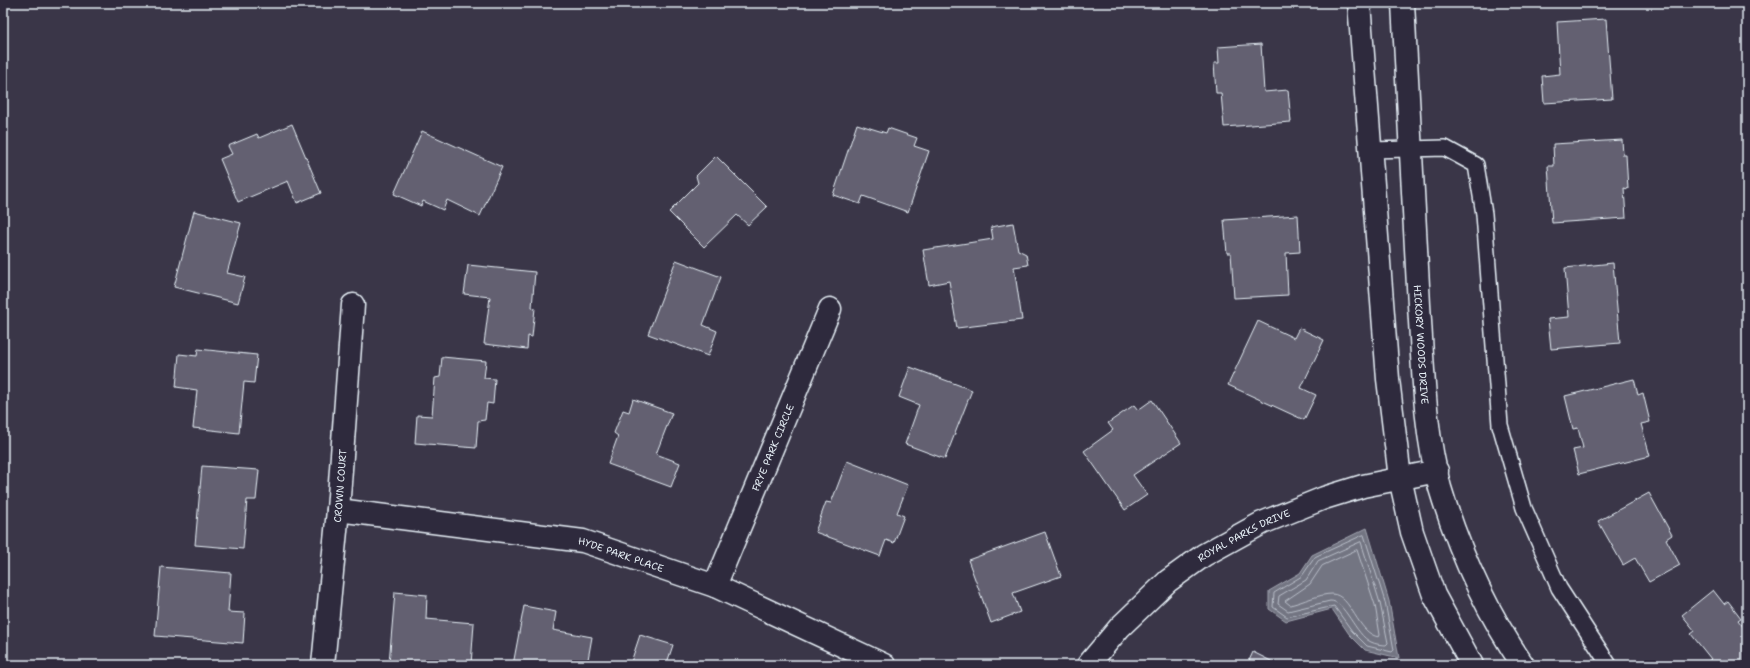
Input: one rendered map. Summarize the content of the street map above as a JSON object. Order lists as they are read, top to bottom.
{
  "streets": {
    "street": [
      "HICKORY WOODS DRIVE",
      "FRYE PARK CIRCLE",
      "CROWN COURT",
      "ROYAL PARKS DRIVE",
      "HYDE PARK PLACE"
    ]
  },
  "crossings": [
    ["HICKORY WOODS DRIVE", "ROYAL PARKS DRIVE"],
    ["FRYE PARK CIRCLE", "HYDE PARK PLACE"],
    ["CROWN COURT", "HYDE PARK PLACE"]
  ]
}
